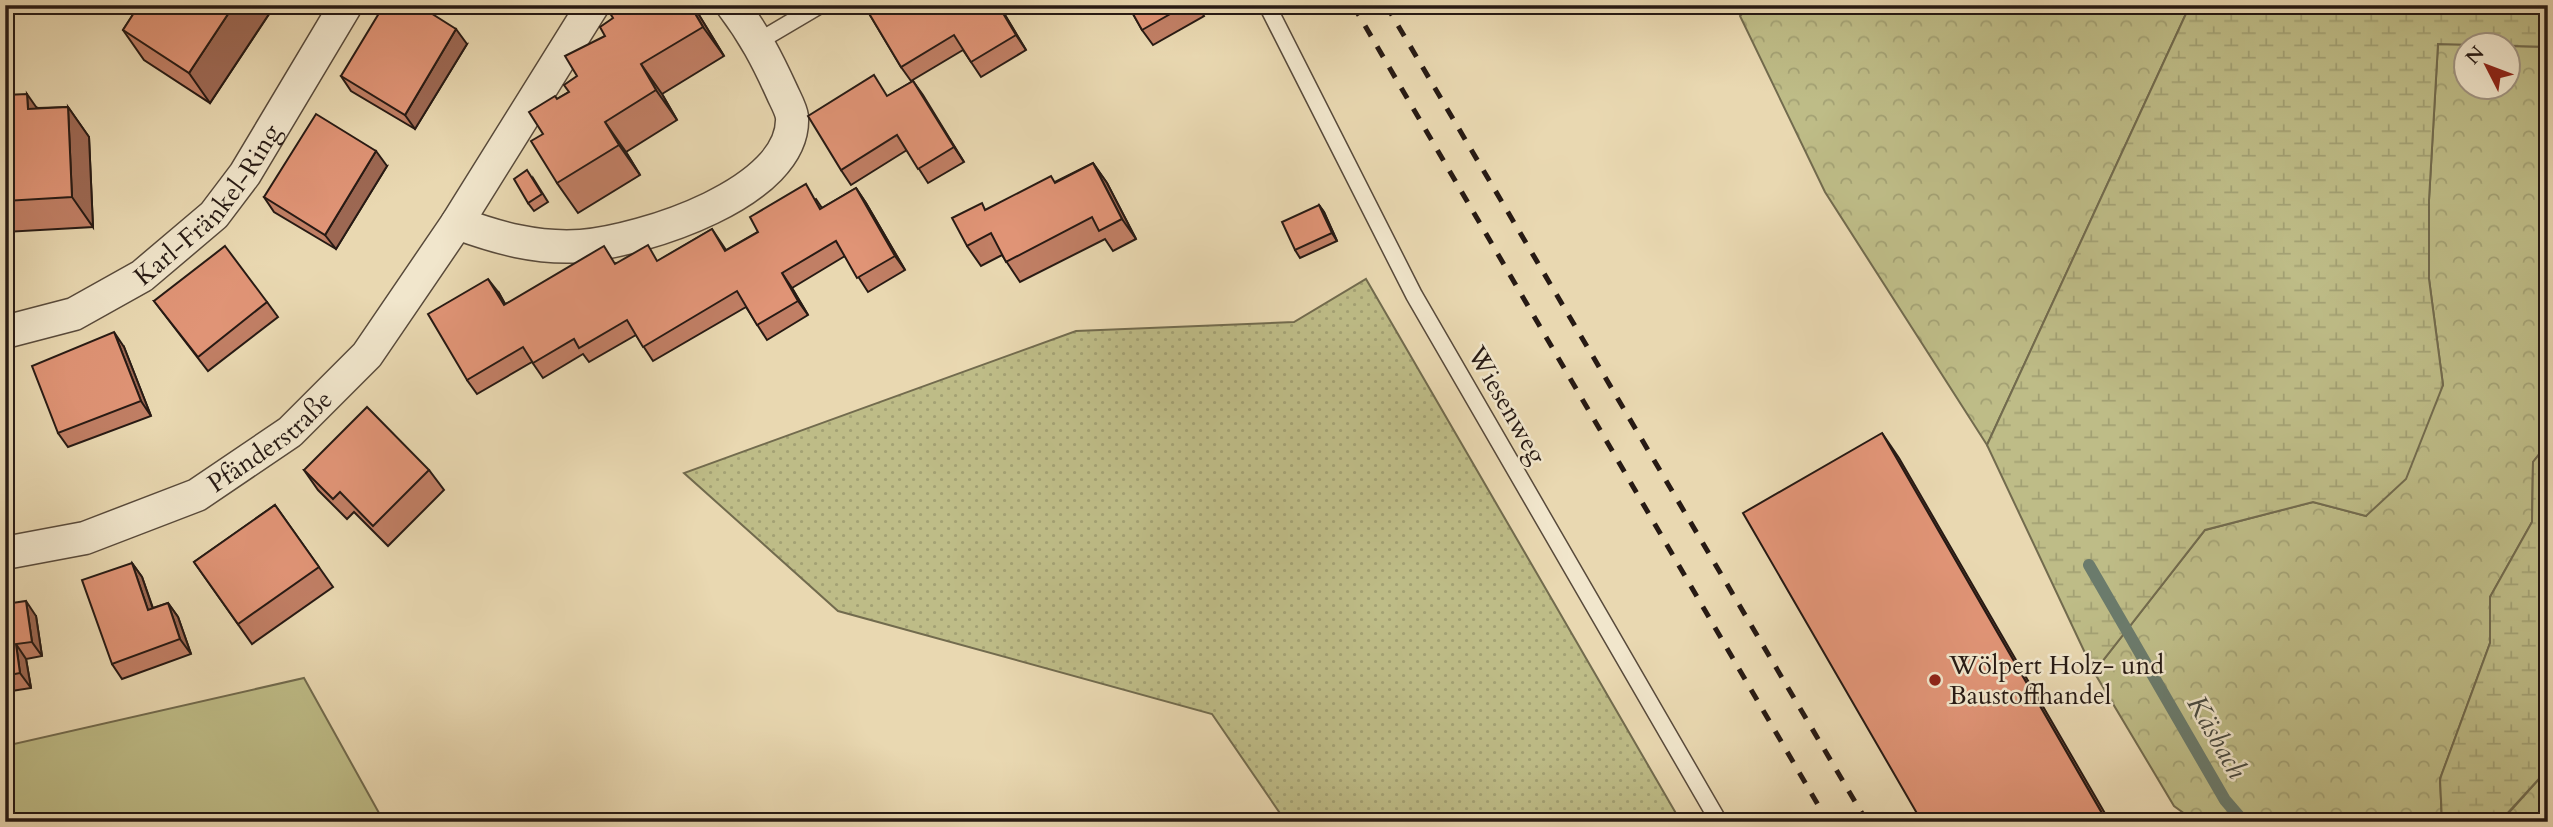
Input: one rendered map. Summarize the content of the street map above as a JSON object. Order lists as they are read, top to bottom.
{
  "streets": {
    "street": ["Karl-Fränkel-Ring", "Pfänderstraße"],
    "lane": ["Wiesenweg"]
  },
  "water": ["Käsbach"],
  "places": ["Wölpert Holz- und Baustoffhandel"],
  "north": "top left"
}
